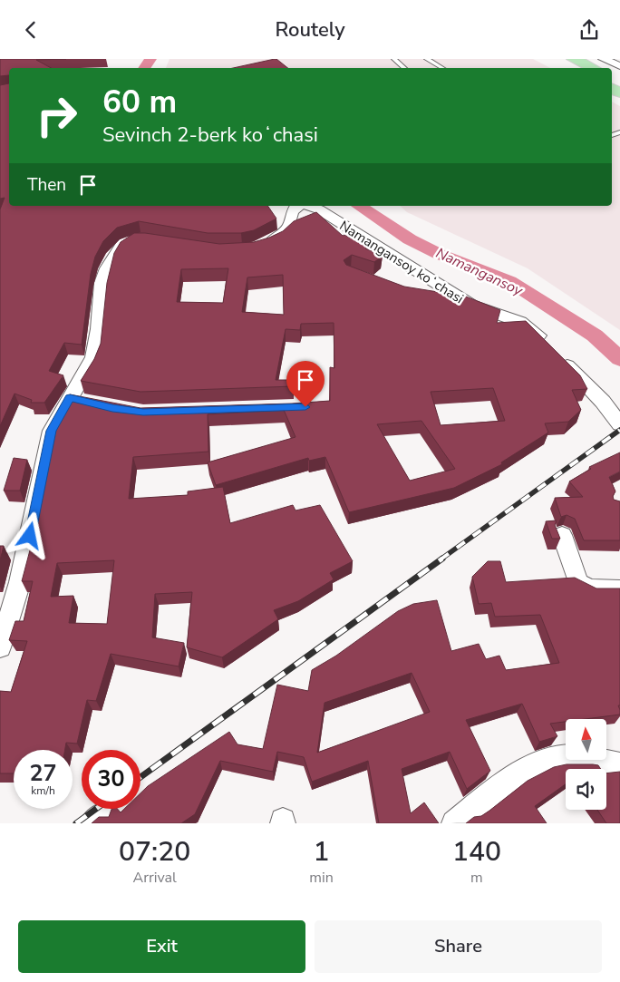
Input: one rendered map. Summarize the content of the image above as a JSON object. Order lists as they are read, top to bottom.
{
  "streets": {
    "street": ["Namangansoy koʻchasi"]
  },
  "water": ["Namangansoy"],
  "north": "top",
  "page": {
    "header": "Routely",
    "turn": ["60 m", "Sevinch 2-berk koʻchasi"],
    "then": "Then",
    "speed": "27 km/h",
    "limit": "30",
    "eta": [
      "07:20",
      "Arrival",
      "1",
      "min",
      "140",
      "m"
    ],
    "buttons": ["Exit", "Share"]
  }
}
